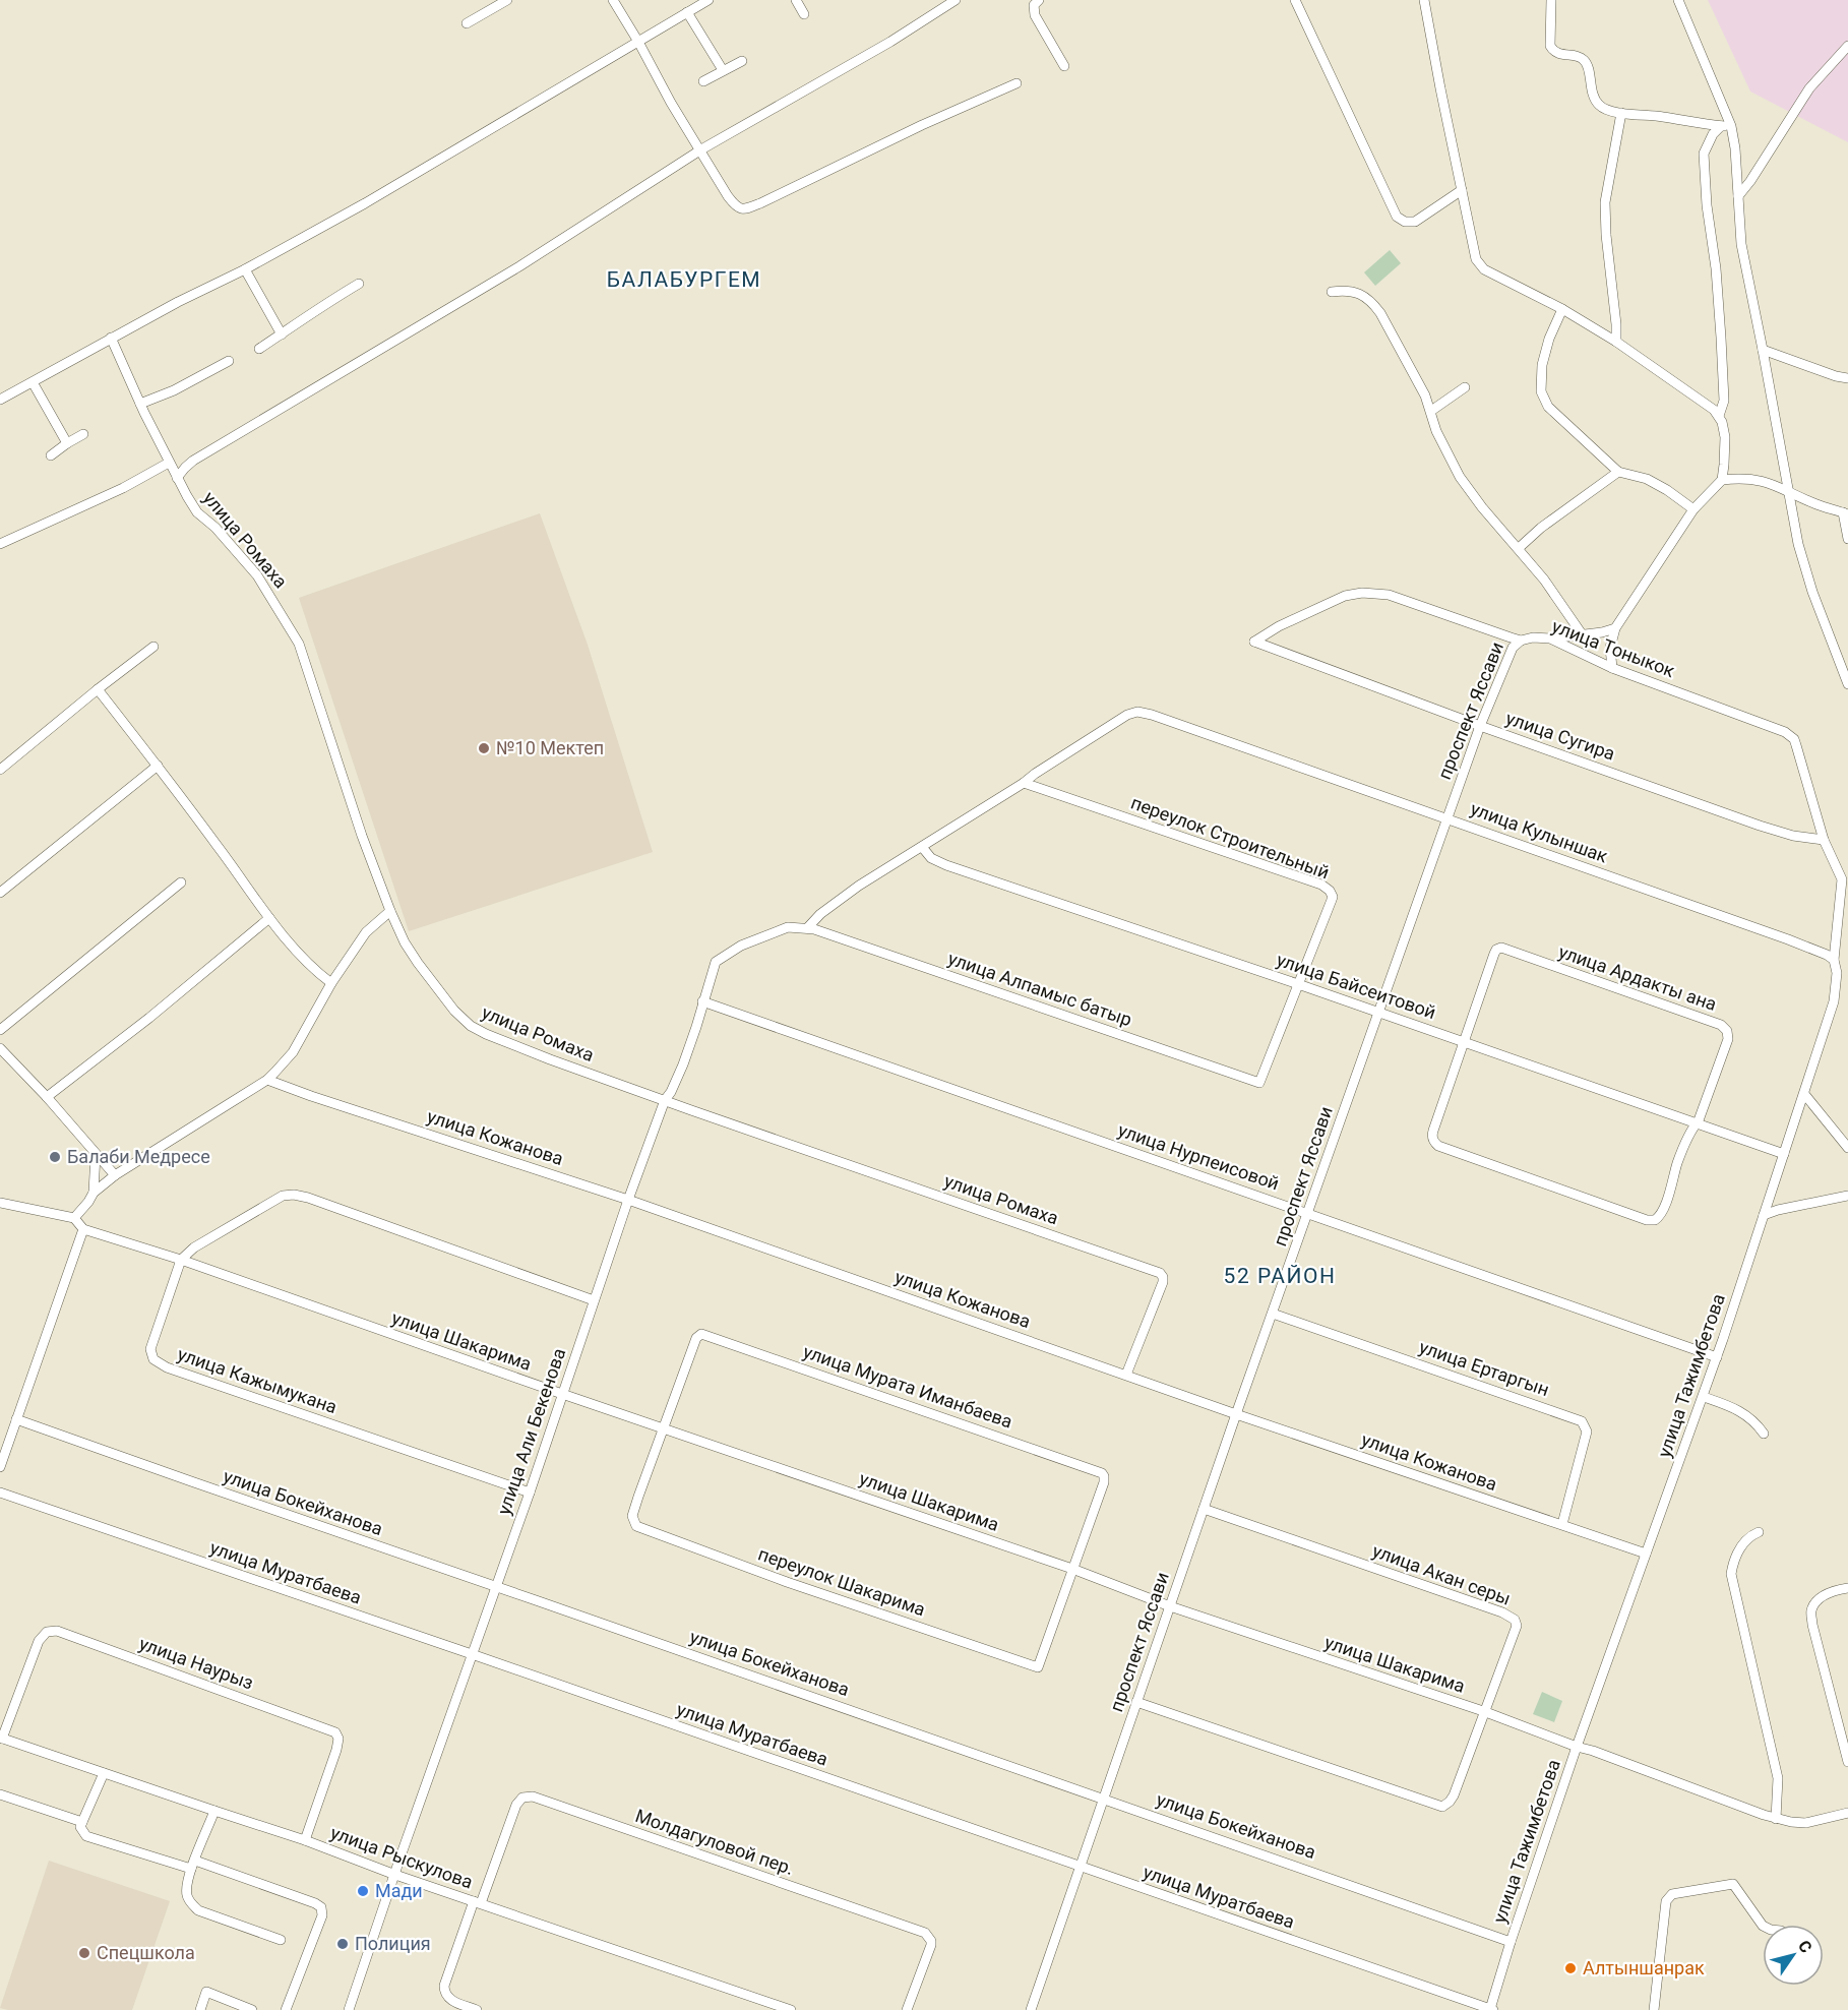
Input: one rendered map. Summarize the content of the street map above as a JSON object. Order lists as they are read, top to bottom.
{
  "streets": {
    "street": [
      "улица Ромаха",
      "улица Тоныкок",
      "проспект Яссави",
      "улица Сугира",
      "улица Кулыншак",
      "переулок Строительный",
      "улица Ардакты ана",
      "улица Байсеитовой",
      "улица Алпамыс батыр",
      "улица Кожанова",
      "улица Нурпеисовой",
      "улица Шакарима",
      "улица Ертаргын",
      "улица Тажимбетова",
      "улица Кажымукана",
      "улица Мурата Иманбаева",
      "улица Али Бекенова",
      "улица Бокейханова",
      "улица Муратбаева",
      "улица Акан серы",
      "переулок Шакарима",
      "улица Наурыз",
      "Молдагуловой пер.",
      "улица Рыскулова"
    ]
  },
  "crossings": [
    ["улица Ромаха", "улица Кожанова"],
    ["улица Ромаха", "улица Али Бекенова"],
    ["улица Тоныкок", "проспект Яссави"],
    ["улица Тоныкок", "улица Сугира"],
    ["улица Тоныкок", "улица Тажимбетова"],
    ["проспект Яссави", "улица Сугира"],
    ["проспект Яссави", "улица Кулыншак"],
    ["проспект Яссави", "улица Байсеитовой"],
    ["проспект Яссави", "улица Кожанова"],
    ["проспект Яссави", "улица Нурпеисовой"],
    ["проспект Яссави", "улица Шакарима"],
    ["проспект Яссави", "улица Ертаргын"],
    ["проспект Яссави", "улица Бокейханова"],
    ["проспект Яссави", "улица Муратбаева"],
    ["проспект Яссави", "улица Акан серы"],
    ["улица Сугира", "улица Тажимбетова"],
    ["улица Кулыншак", "переулок Строительный"],
    ["улица Кулыншак", "улица Тажимбетова"],
    ["переулок Строительный", "улица Байсеитовой"],
    ["переулок Строительный", "улица Алпамыс батыр"],
    ["улица Ардакты ана", "улица Байсеитовой"],
    ["улица Байсеитовой", "улица Алпамыс батыр"],
    ["улица Байсеитовой", "улица Тажимбетова"],
    ["улица Алпамыс батыр", "улица Али Бекенова"],
    ["улица Кожанова", "улица Ертаргын"],
    ["улица Кожанова", "улица Тажимбетова"],
    ["улица Кожанова", "улица Али Бекенова"],
    ["улица Нурпеисовой", "улица Тажимбетова"],
    ["улица Нурпеисовой", "улица Али Бекенова"],
    ["улица Шакарима", "улица Тажимбетова"],
    ["улица Шакарима", "улица Кажымукана"],
    ["улица Шакарима", "улица Мурата Иманбаева"],
    ["улица Шакарима", "улица Али Бекенова"],
    ["улица Шакарима", "улица Акан серы"],
    ["улица Шакарима", "переулок Шакарима"],
    ["улица Тажимбетова", "улица Бокейханова"],
    ["улица Тажимбетова", "улица Муратбаева"],
    ["улица Кажымукана", "улица Али Бекенова"],
    ["улица Мурата Иманбаева", "переулок Шакарима"],
    ["улица Али Бекенова", "улица Бокейханова"],
    ["улица Али Бекенова", "улица Муратбаева"],
    ["улица Али Бекенова", "улица Рыскулова"],
    ["улица Наурыз", "улица Рыскулова"],
    ["Молдагуловой пер.", "улица Рыскулова"]
  ],
  "districts": ["БАЛАБУРГЕМ", "52 РАЙОН"],
  "places": [
    "№10 Мектеп",
    "Балаби Медресе",
    "Мади",
    "Полиция",
    "Спецшкола",
    "Алтыншанрак"
  ],
  "north": "top right"
}
